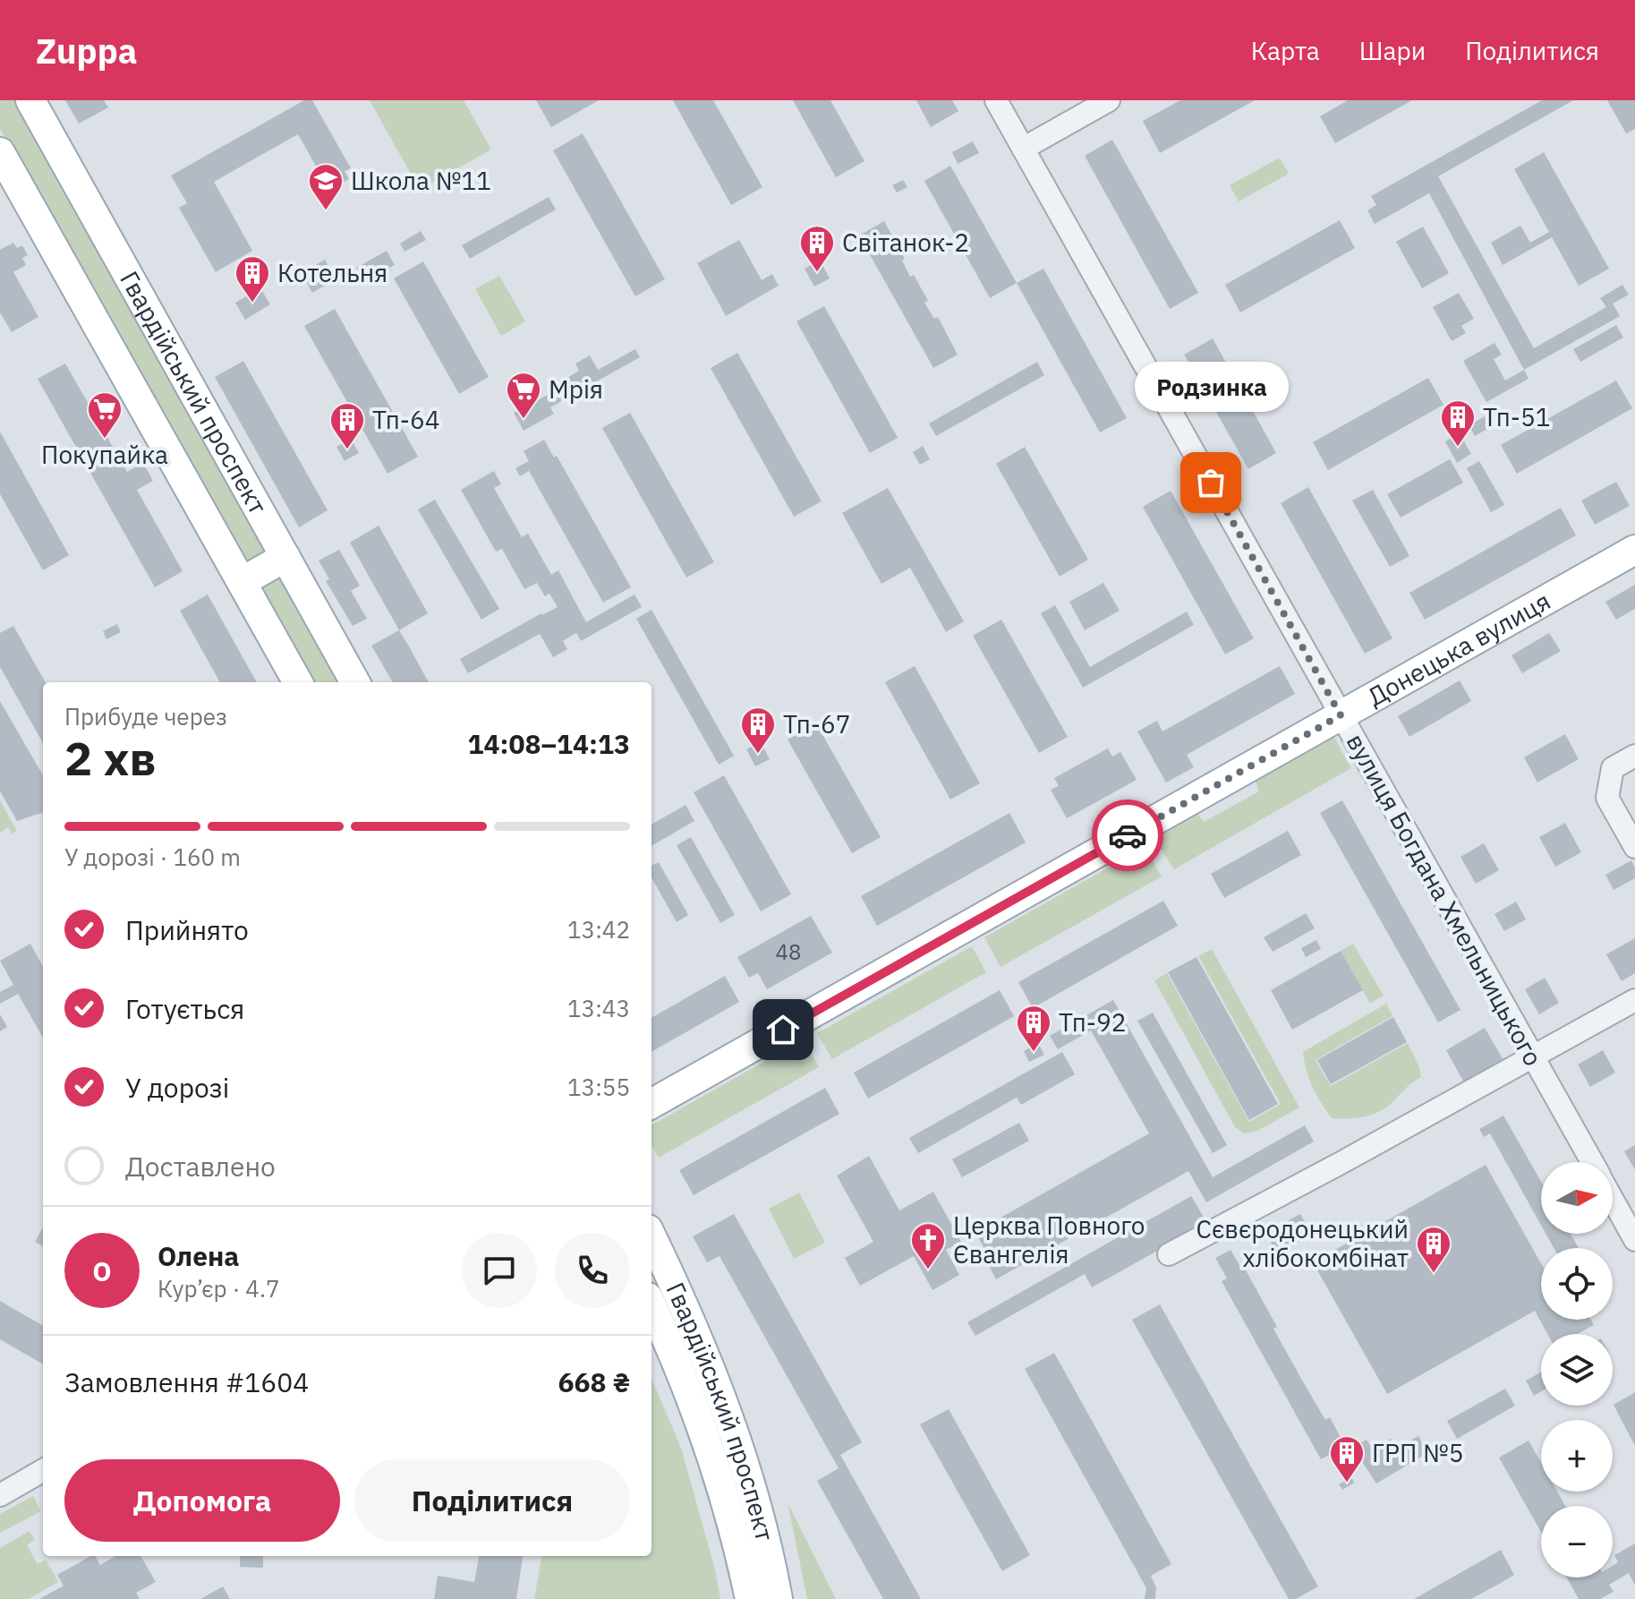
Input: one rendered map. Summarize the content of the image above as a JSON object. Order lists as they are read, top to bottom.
{
  "streets": {
    "main road": ["Гвардійський проспект", "Донецька вулиця"],
    "street": ["вулиця Богдана Хмельницького"]
  },
  "crossings": [
    ["Донецька вулиця", "вулиця Богдана Хмельницького"]
  ],
  "places": {
    "school or university": ["Школа №11"],
    "building": [
      "Світанок-2",
      "Котельня",
      "Тп-51",
      "Тп-64",
      "Тп-67",
      "Тп-92",
      "Сєвєродонецький хлібокомбінат",
      "ГРП №5"
    ],
    "supermarket": ["Мрія", "Покупайка"],
    "other": ["Родзинка"],
    "church": ["Церква Повного Євангелія"]
  },
  "house_numbers": ["48"],
  "north": "right",
  "page": {
    "header": "Zuppa",
    "nav": ["Карта", "Шари", "Поділитися"],
    "bubble": "Родзинка",
    "heading": ["2 хв", "Прибуде через", "14:08–14:13"],
    "panel": [
      "Олена",
      "Кур’єр · 4.7",
      "Замовлення #1604",
      "668 ₴"
    ],
    "bar": "У дорозі · 160 m",
    "list": [
      ["Прийнято", "13:42"],
      ["Готується", "13:43"],
      ["У дорозі", "13:55"],
      "Доставлено"
    ],
    "map_buttons": ["+", "−"],
    "round": "О",
    "buttons": ["Допомога", "Поділитися"]
  }
}
